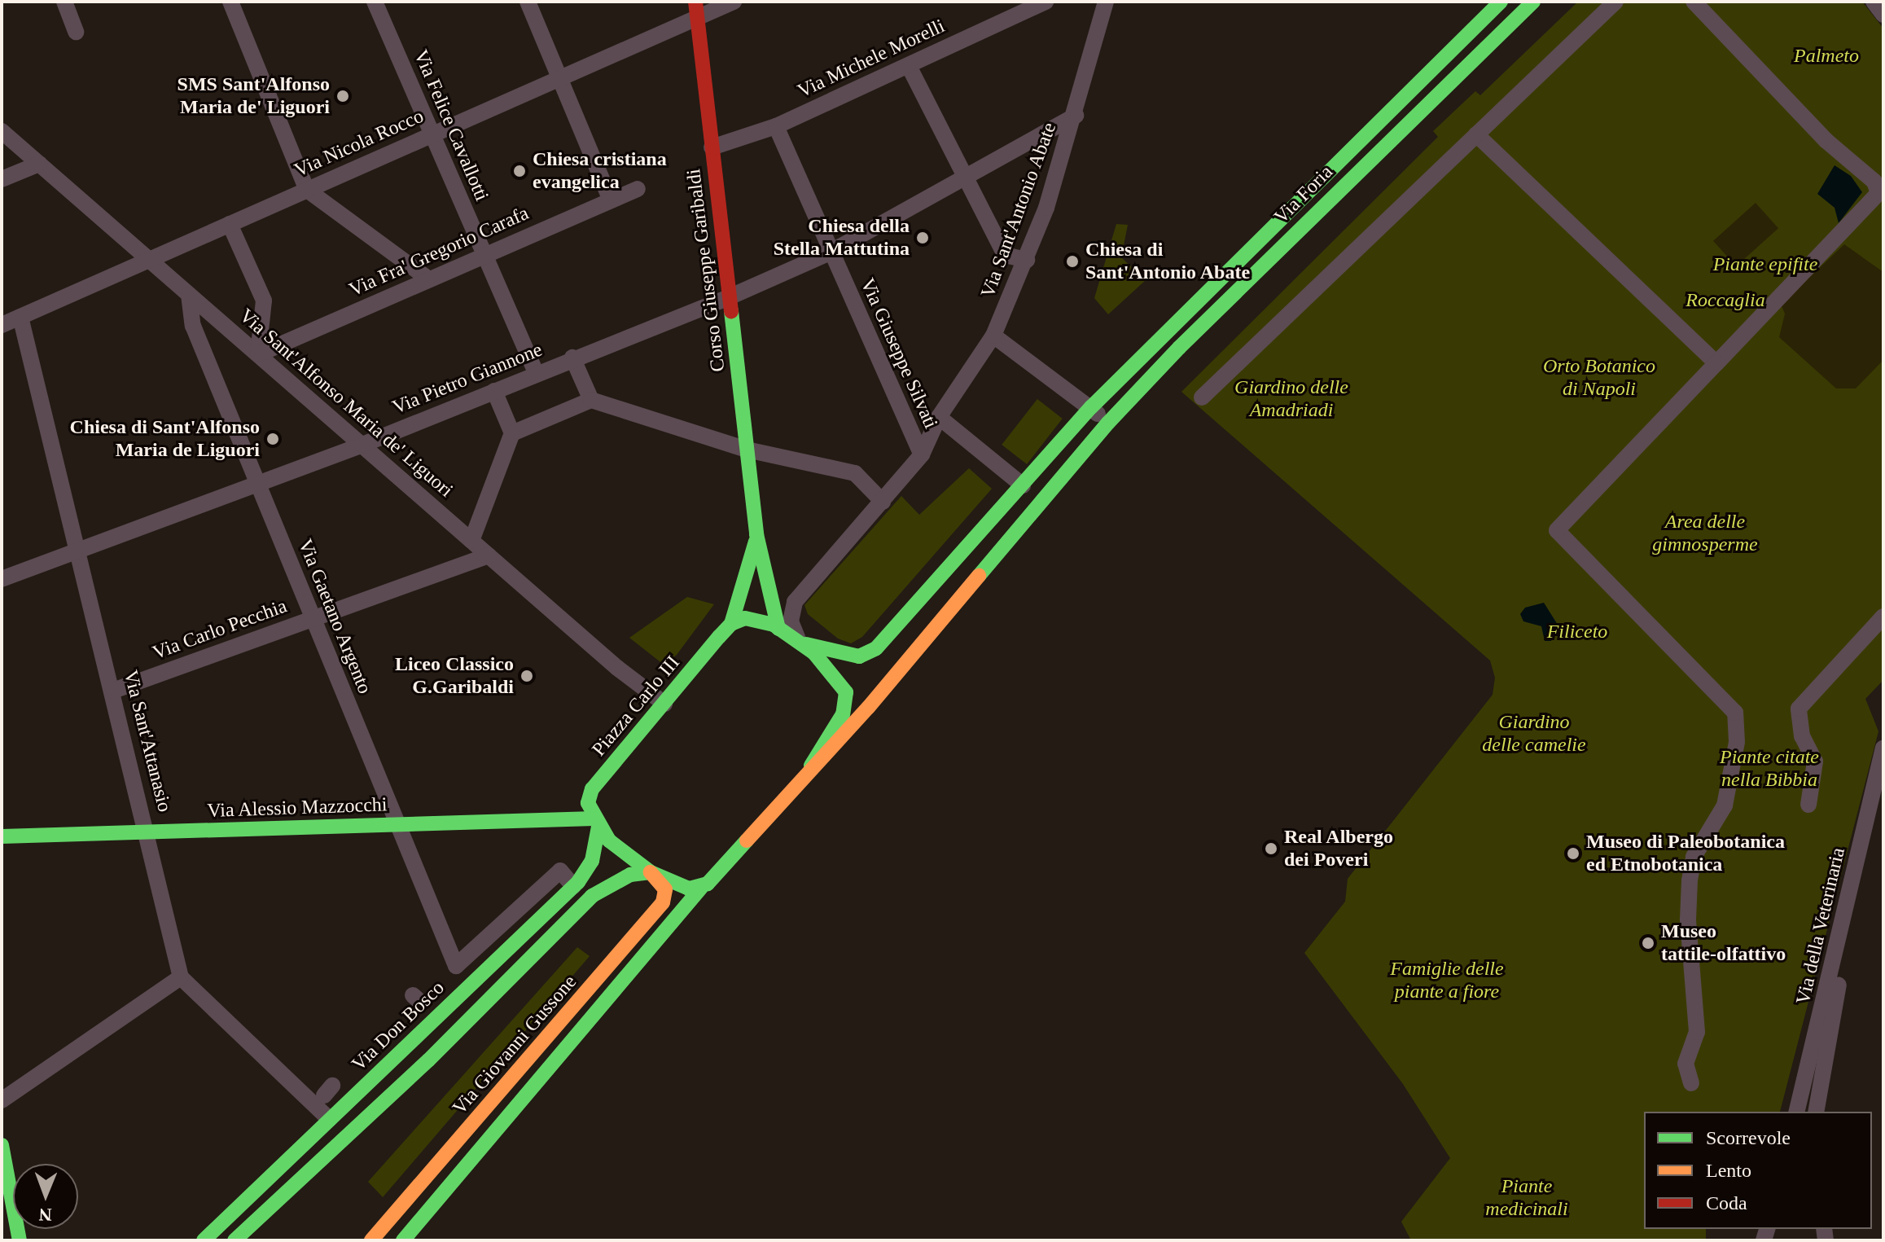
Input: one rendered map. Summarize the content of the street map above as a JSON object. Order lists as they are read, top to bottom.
{
  "streets": {
    "main road": [
      "Via Foria",
      "Corso Giuseppe Garibaldi",
      "Piazza Carlo III",
      "Via Alessio Mazzocchi",
      "Via Don Bosco",
      "Via Giovanni Gussone"
    ],
    "street": [
      "Via Michele Morelli",
      "Via Felice Cavallotti",
      "Via Nicola Rocco",
      "Via Sant'Antonio Abate",
      "Via Fra' Gregorio Carafa",
      "Via Giuseppe Silvati",
      "Via Pietro Giannone",
      "Via Sant'Alfonso Maria de' Liguori",
      "Via Gaetano Argento",
      "Via Carlo Pecchia",
      "Via Sant'Attanasio",
      "Via della Veterinaria"
    ]
  },
  "crossings": [
    ["Via Michele Morelli", "Corso Giuseppe Garibaldi"],
    ["Via Michele Morelli", "Via Giuseppe Silvati"],
    ["Via Felice Cavallotti", "Via Nicola Rocco"],
    ["Via Felice Cavallotti", "Via Fra' Gregorio Carafa"],
    ["Via Felice Cavallotti", "Via Pietro Giannone"],
    ["Via Nicola Rocco", "Corso Giuseppe Garibaldi"],
    ["Via Nicola Rocco", "Via Sant'Alfonso Maria de' Liguori"],
    ["Via Nicola Rocco", "Via Sant'Attanasio"],
    ["Via Sant'Antonio Abate", "Via Giuseppe Silvati"],
    ["Via Sant'Antonio Abate", "Via Pietro Giannone"],
    ["Via Fra' Gregorio Carafa", "Via Sant'Alfonso Maria de' Liguori"],
    ["Corso Giuseppe Garibaldi", "Via Pietro Giannone"],
    ["Corso Giuseppe Garibaldi", "Piazza Carlo III"],
    ["Via Giuseppe Silvati", "Via Pietro Giannone"],
    ["Via Pietro Giannone", "Via Sant'Alfonso Maria de' Liguori"],
    ["Via Pietro Giannone", "Via Gaetano Argento"],
    ["Via Pietro Giannone", "Via Sant'Attanasio"],
    ["Via Sant'Alfonso Maria de' Liguori", "Via Gaetano Argento"],
    ["Via Sant'Alfonso Maria de' Liguori", "Via Carlo Pecchia"],
    ["Via Sant'Alfonso Maria de' Liguori", "Piazza Carlo III"],
    ["Via Gaetano Argento", "Via Carlo Pecchia"],
    ["Via Gaetano Argento", "Via Alessio Mazzocchi"],
    ["Via Gaetano Argento", "Via Don Bosco"],
    ["Via Carlo Pecchia", "Via Sant'Attanasio"],
    ["Piazza Carlo III", "Via Alessio Mazzocchi"],
    ["Piazza Carlo III", "Via Don Bosco"],
    ["Via Sant'Attanasio", "Via Alessio Mazzocchi"],
    ["Via Alessio Mazzocchi", "Via Don Bosco"]
  ],
  "parks": [
    "Palmeto",
    "Piante epifite",
    "Roccaglia",
    "Orto Botanico di Napoli",
    "Giardino delle Amadriadi",
    "Area delle gimnosperme",
    "Filiceto",
    "Giardino delle camelie",
    "Piante citate nella Bibbia",
    "Famiglie delle piante a fiore",
    "Piante medicinali"
  ],
  "places": [
    "SMS Sant'Alfonso Maria de' Liguori",
    "Chiesa cristiana evangelica",
    "Chiesa della Stella Mattutina",
    "Chiesa di Sant'Antonio Abate",
    "Chiesa di Sant'Alfonso Maria de Liguori",
    "Liceo Classico G.Garibaldi",
    "Real Albergo dei Poveri",
    "Museo di Paleobotanica ed Etnobotanica",
    "Museo tattile-olfattivo"
  ],
  "legend": ["Scorrevole", "Lento", "Coda"],
  "north": "bottom"
}
